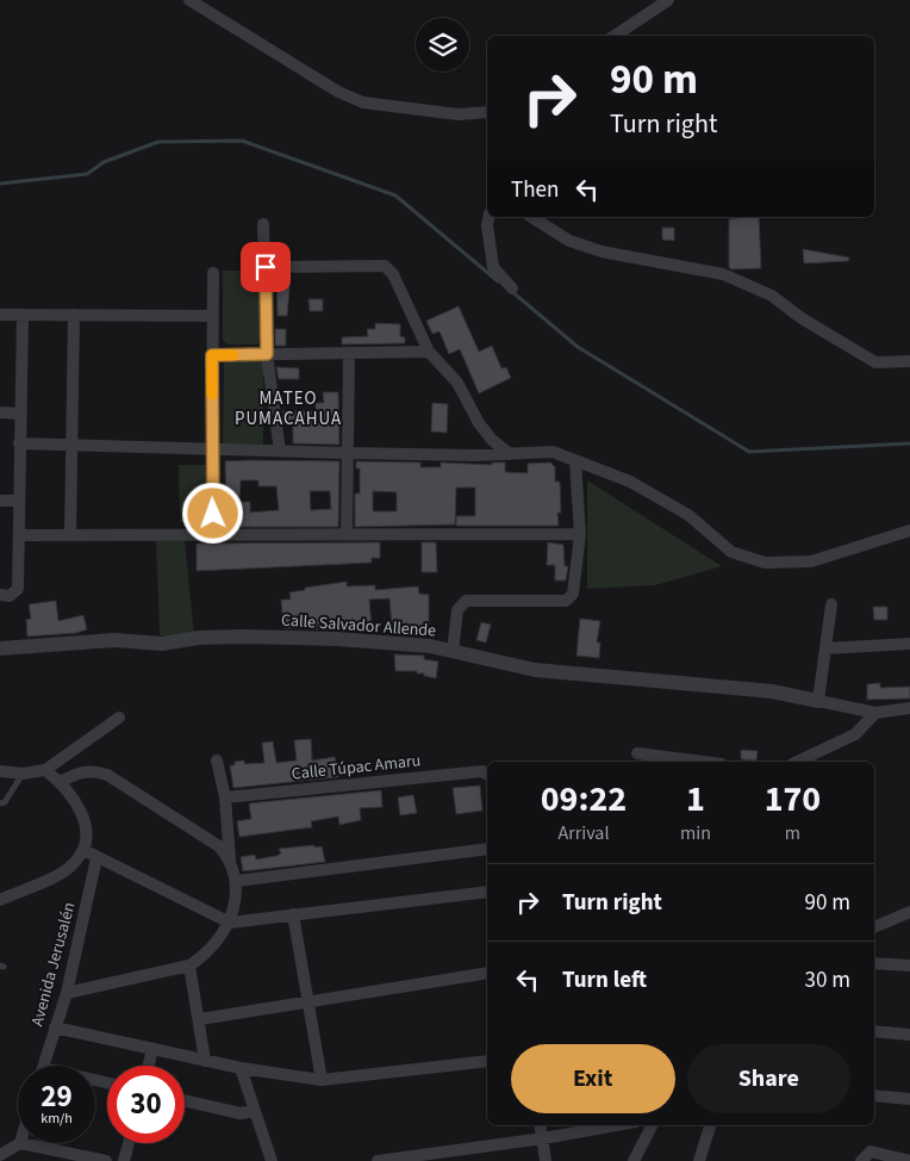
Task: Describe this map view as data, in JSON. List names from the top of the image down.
{
  "streets": {
    "street": ["Calle Salvador Allende", "Calle Túpac Amaru", "Avenida Jerusalén"]
  },
  "districts": ["MATEO PUMACAHUA"],
  "page": {
    "turn": ["90 m", "Turn right"],
    "then": "Then",
    "eta": [
      "09:22",
      "Arrival",
      "1",
      "min",
      "170",
      "m"
    ],
    "list": [
      {
        "name": "Turn right",
        "value": "90 m"
      },
      {
        "name": "Turn left",
        "value": "30 m"
      }
    ],
    "buttons": ["Exit", "Share"],
    "speed": "29 km/h",
    "limit": "30"
  }
}
